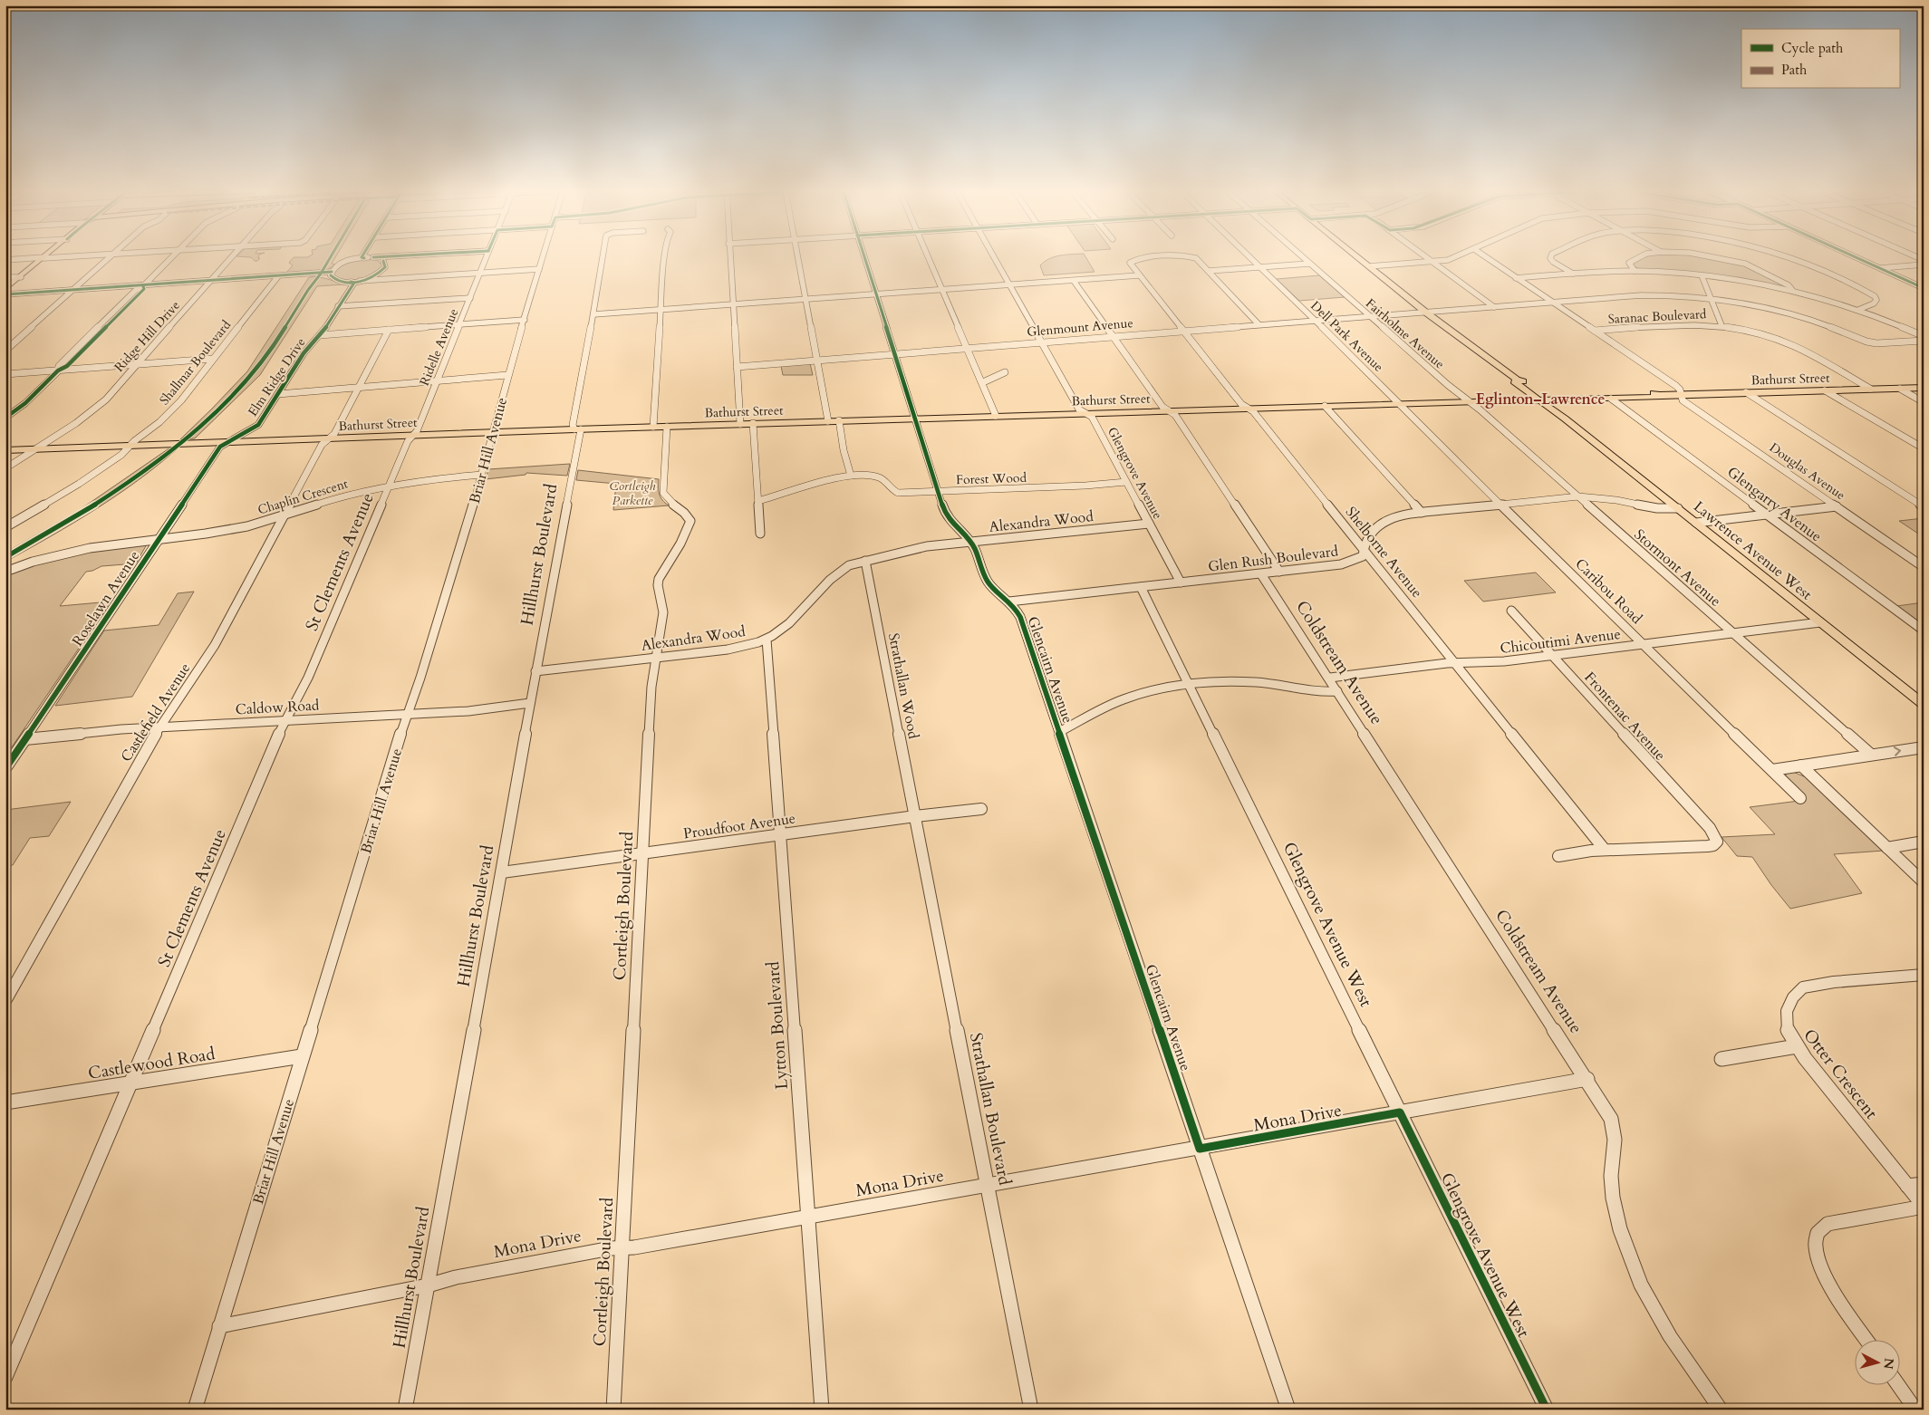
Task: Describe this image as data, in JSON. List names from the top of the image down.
{
  "streets": {
    "main road": ["Bathurst Street", "Lawrence Avenue West"],
    "street": [
      "Saranac Boulevard",
      "Glenmount Avenue",
      "Fairholme Avenue",
      "Ridge Hill Drive",
      "Dell Park Avenue",
      "Ridelle Avenue",
      "Shallmar Boulevard",
      "Elm Ridge Drive",
      "Briar Hill Avenue",
      "Douglas Avenue",
      "Glengrove Avenue",
      "Forest Wood",
      "Chaplin Crescent",
      "Glengarry Avenue",
      "Alexandra Wood",
      "Shelborne Avenue",
      "Hillhurst Boulevard",
      "Glen Rush Boulevard",
      "St Clements Avenue",
      "Stormont Avenue",
      "Caribou Road",
      "Roselawn Avenue",
      "Chicoutimi Avenue",
      "Coldstream Avenue",
      "Glencairn Avenue",
      "Strathallan Wood",
      "Caldow Road",
      "Castlefield Avenue",
      "Frontenac Avenue",
      "Proudfoot Avenue",
      "Cortleigh Boulevard",
      "Glengrove Avenue West",
      "Lytton Boulevard",
      "Castlewood Road",
      "Otter Crescent",
      "Strathallan Boulevard",
      "Mona Drive"
    ]
  },
  "crossings": [
    ["Saranac Boulevard", "Bathurst Street"],
    ["Saranac Boulevard", "Douglas Avenue"],
    ["Glenmount Avenue", "Fairholme Avenue"],
    ["Glenmount Avenue", "Dell Park Avenue"],
    ["Glenmount Avenue", "Douglas Avenue"],
    ["Glenmount Avenue", "Glengrove Avenue"],
    ["Glenmount Avenue", "Lawrence Avenue West"],
    ["Glenmount Avenue", "Shelborne Avenue"],
    ["Glenmount Avenue", "Glencairn Avenue"],
    ["Fairholme Avenue", "Bathurst Street"],
    ["Fairholme Avenue", "Stormont Avenue"],
    ["Ridge Hill Drive", "Bathurst Street"],
    ["Dell Park Avenue", "Bathurst Street"],
    ["Dell Park Avenue", "Caribou Road"],
    ["Ridelle Avenue", "Bathurst Street"],
    ["Ridelle Avenue", "St Clements Avenue"],
    ["Shallmar Boulevard", "Bathurst Street"],
    ["Elm Ridge Drive", "Bathurst Street"],
    ["Elm Ridge Drive", "Roselawn Avenue"],
    ["Bathurst Street", "Briar Hill Avenue"],
    ["Bathurst Street", "Douglas Avenue"],
    ["Bathurst Street", "Glengrove Avenue"],
    ["Bathurst Street", "Glengarry Avenue"],
    ["Bathurst Street", "Lawrence Avenue West"],
    ["Bathurst Street", "Shelborne Avenue"],
    ["Bathurst Street", "Hillhurst Boulevard"],
    ["Bathurst Street", "St Clements Avenue"],
    ["Bathurst Street", "Stormont Avenue"],
    ["Bathurst Street", "Caribou Road"],
    ["Bathurst Street", "Roselawn Avenue"],
    ["Bathurst Street", "Glencairn Avenue"],
    ["Bathurst Street", "Castlefield Avenue"],
    ["Bathurst Street", "Cortleigh Boulevard"],
    ["Briar Hill Avenue", "Chaplin Crescent"],
    ["Briar Hill Avenue", "Caldow Road"],
    ["Briar Hill Avenue", "Castlewood Road"],
    ["Briar Hill Avenue", "Mona Drive"],
    ["Glengrove Avenue", "Forest Wood"],
    ["Glengrove Avenue", "Alexandra Wood"],
    ["Glengrove Avenue", "Glen Rush Boulevard"],
    ["Forest Wood", "Glencairn Avenue"],
    ["Chaplin Crescent", "St Clements Avenue"],
    ["Chaplin Crescent", "Roselawn Avenue"],
    ["Chaplin Crescent", "Castlefield Avenue"],
    ["Alexandra Wood", "Hillhurst Boulevard"],
    ["Alexandra Wood", "Glencairn Avenue"],
    ["Alexandra Wood", "Strathallan Wood"],
    ["Alexandra Wood", "Cortleigh Boulevard"],
    ["Alexandra Wood", "Lytton Boulevard"],
    ["Lawrence Avenue West", "Glen Rush Boulevard"],
    ["Lawrence Avenue West", "Chicoutimi Avenue"],
    ["Shelborne Avenue", "Glen Rush Boulevard"],
    ["Shelborne Avenue", "Chicoutimi Avenue"],
    ["Shelborne Avenue", "Frontenac Avenue"],
    ["Hillhurst Boulevard", "Caldow Road"],
    ["Hillhurst Boulevard", "Proudfoot Avenue"],
    ["Hillhurst Boulevard", "Mona Drive"],
    ["Glen Rush Boulevard", "Stormont Avenue"],
    ["Glen Rush Boulevard", "Caribou Road"],
    ["Glen Rush Boulevard", "Coldstream Avenue"],
    ["Glen Rush Boulevard", "Glencairn Avenue"],
    ["St Clements Avenue", "Caldow Road"],
    ["St Clements Avenue", "Castlewood Road"],
    ["Stormont Avenue", "Chicoutimi Avenue"],
    ["Caribou Road", "Chicoutimi Avenue"],
    ["Roselawn Avenue", "Caldow Road"],
    ["Chicoutimi Avenue", "Coldstream Avenue"],
    ["Chicoutimi Avenue", "Frontenac Avenue"],
    ["Coldstream Avenue", "Mona Drive"],
    ["Glencairn Avenue", "Mona Drive"],
    ["Strathallan Wood", "Proudfoot Avenue"],
    ["Strathallan Wood", "Strathallan Boulevard"],
    ["Caldow Road", "Castlefield Avenue"],
    ["Proudfoot Avenue", "Cortleigh Boulevard"],
    ["Proudfoot Avenue", "Lytton Boulevard"],
    ["Proudfoot Avenue", "Strathallan Boulevard"],
    ["Cortleigh Boulevard", "Mona Drive"],
    ["Glengrove Avenue West", "Mona Drive"],
    ["Lytton Boulevard", "Mona Drive"],
    ["Strathallan Boulevard", "Mona Drive"]
  ],
  "districts": ["Eglinton–Lawrence"],
  "parks": ["Cortleigh Parkette"],
  "legend": ["Cycle path", "Path"],
  "north": "right"
}
